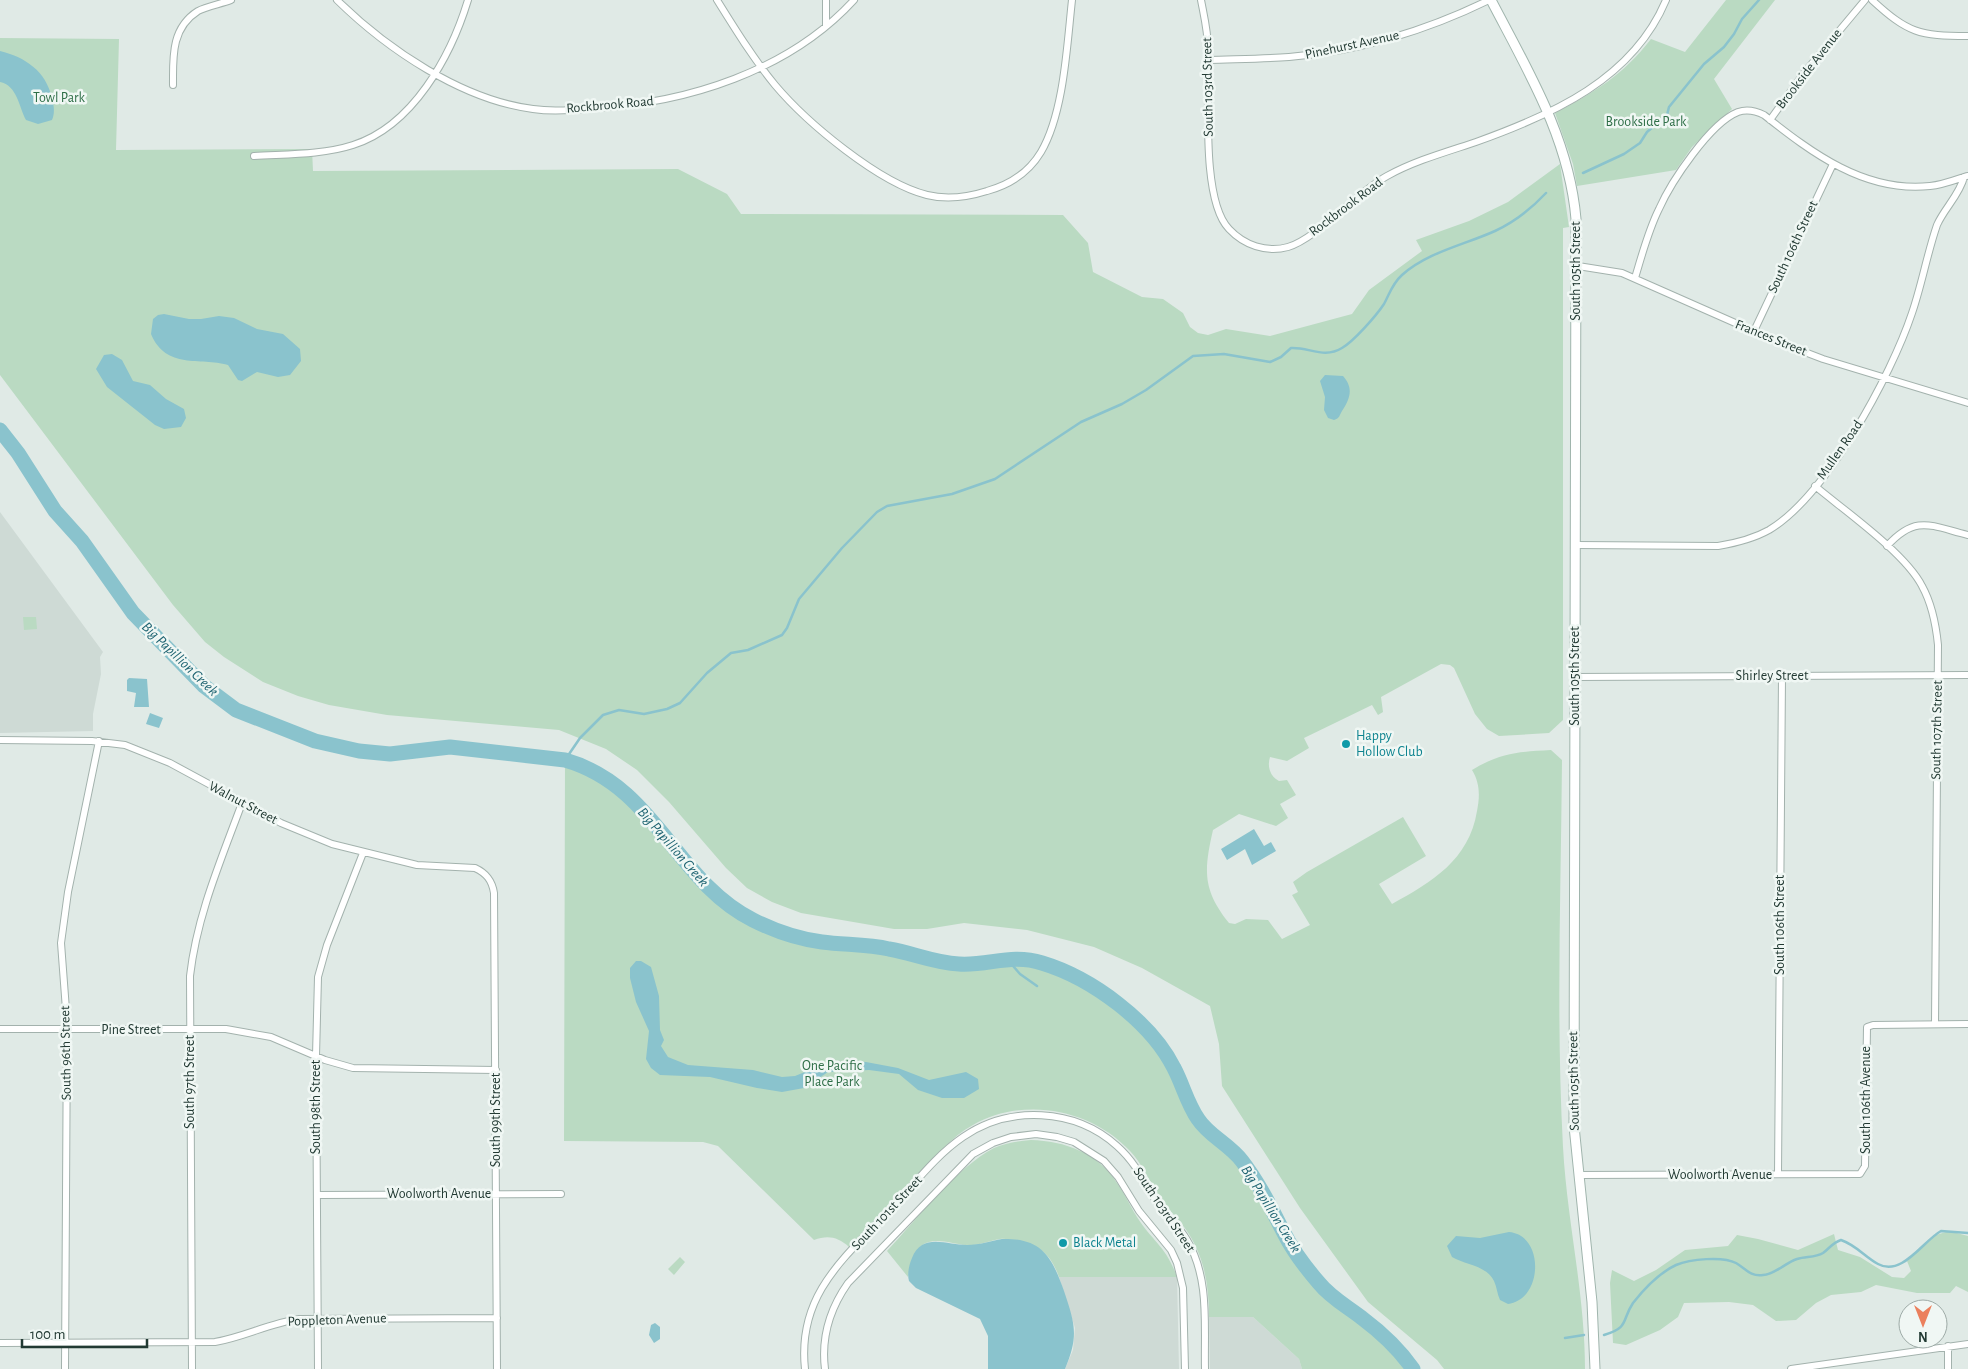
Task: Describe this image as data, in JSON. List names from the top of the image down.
{
  "streets": {
    "street": [
      "Pinehurst Avenue",
      "Brookside Avenue",
      "South 103rd Street",
      "Rockbrook Road",
      "South 106th Street",
      "South 105th Street",
      "Frances Street",
      "Mullen Road",
      "Shirley Street",
      "South 107th Street",
      "Walnut Street",
      "Pine Street",
      "South 96th Street",
      "South 97th Street",
      "South 106th Avenue",
      "South 98th Street",
      "South 99th Street",
      "Woolworth Avenue",
      "South 101st Street",
      "Poppleton Avenue"
    ]
  },
  "crossings": [
    ["Pinehurst Avenue", "South 103rd Street"],
    ["Pinehurst Avenue", "South 105th Street"],
    ["Brookside Avenue", "Frances Street"],
    ["South 103rd Street", "Rockbrook Road"],
    ["South 103rd Street", "South 101st Street"],
    ["Rockbrook Road", "South 105th Street"],
    ["South 106th Street", "Frances Street"],
    ["South 106th Street", "Shirley Street"],
    ["South 106th Street", "Woolworth Avenue"],
    ["South 105th Street", "Frances Street"],
    ["South 105th Street", "Mullen Road"],
    ["South 105th Street", "Shirley Street"],
    ["South 105th Street", "Woolworth Avenue"],
    ["Frances Street", "Mullen Road"],
    ["Mullen Road", "South 107th Street"],
    ["Shirley Street", "South 107th Street"],
    ["South 107th Street", "South 106th Avenue"],
    ["Walnut Street", "South 96th Street"],
    ["Walnut Street", "South 97th Street"],
    ["Walnut Street", "South 98th Street"],
    ["Walnut Street", "South 99th Street"],
    ["Pine Street", "South 96th Street"],
    ["Pine Street", "South 97th Street"],
    ["Pine Street", "South 98th Street"],
    ["Pine Street", "South 99th Street"],
    ["South 96th Street", "Poppleton Avenue"],
    ["South 97th Street", "Poppleton Avenue"],
    ["South 106th Avenue", "Woolworth Avenue"],
    ["South 98th Street", "Woolworth Avenue"],
    ["South 98th Street", "Poppleton Avenue"],
    ["South 99th Street", "Woolworth Avenue"],
    ["South 99th Street", "Poppleton Avenue"]
  ],
  "water": ["Big Papillion Creek"],
  "parks": ["Towl Park", "Brookside Park", "One Pacific Place Park"],
  "places": ["Happy Hollow Club", "Black Metal"],
  "scale_bar": "100 m",
  "north": "bottom"
}
